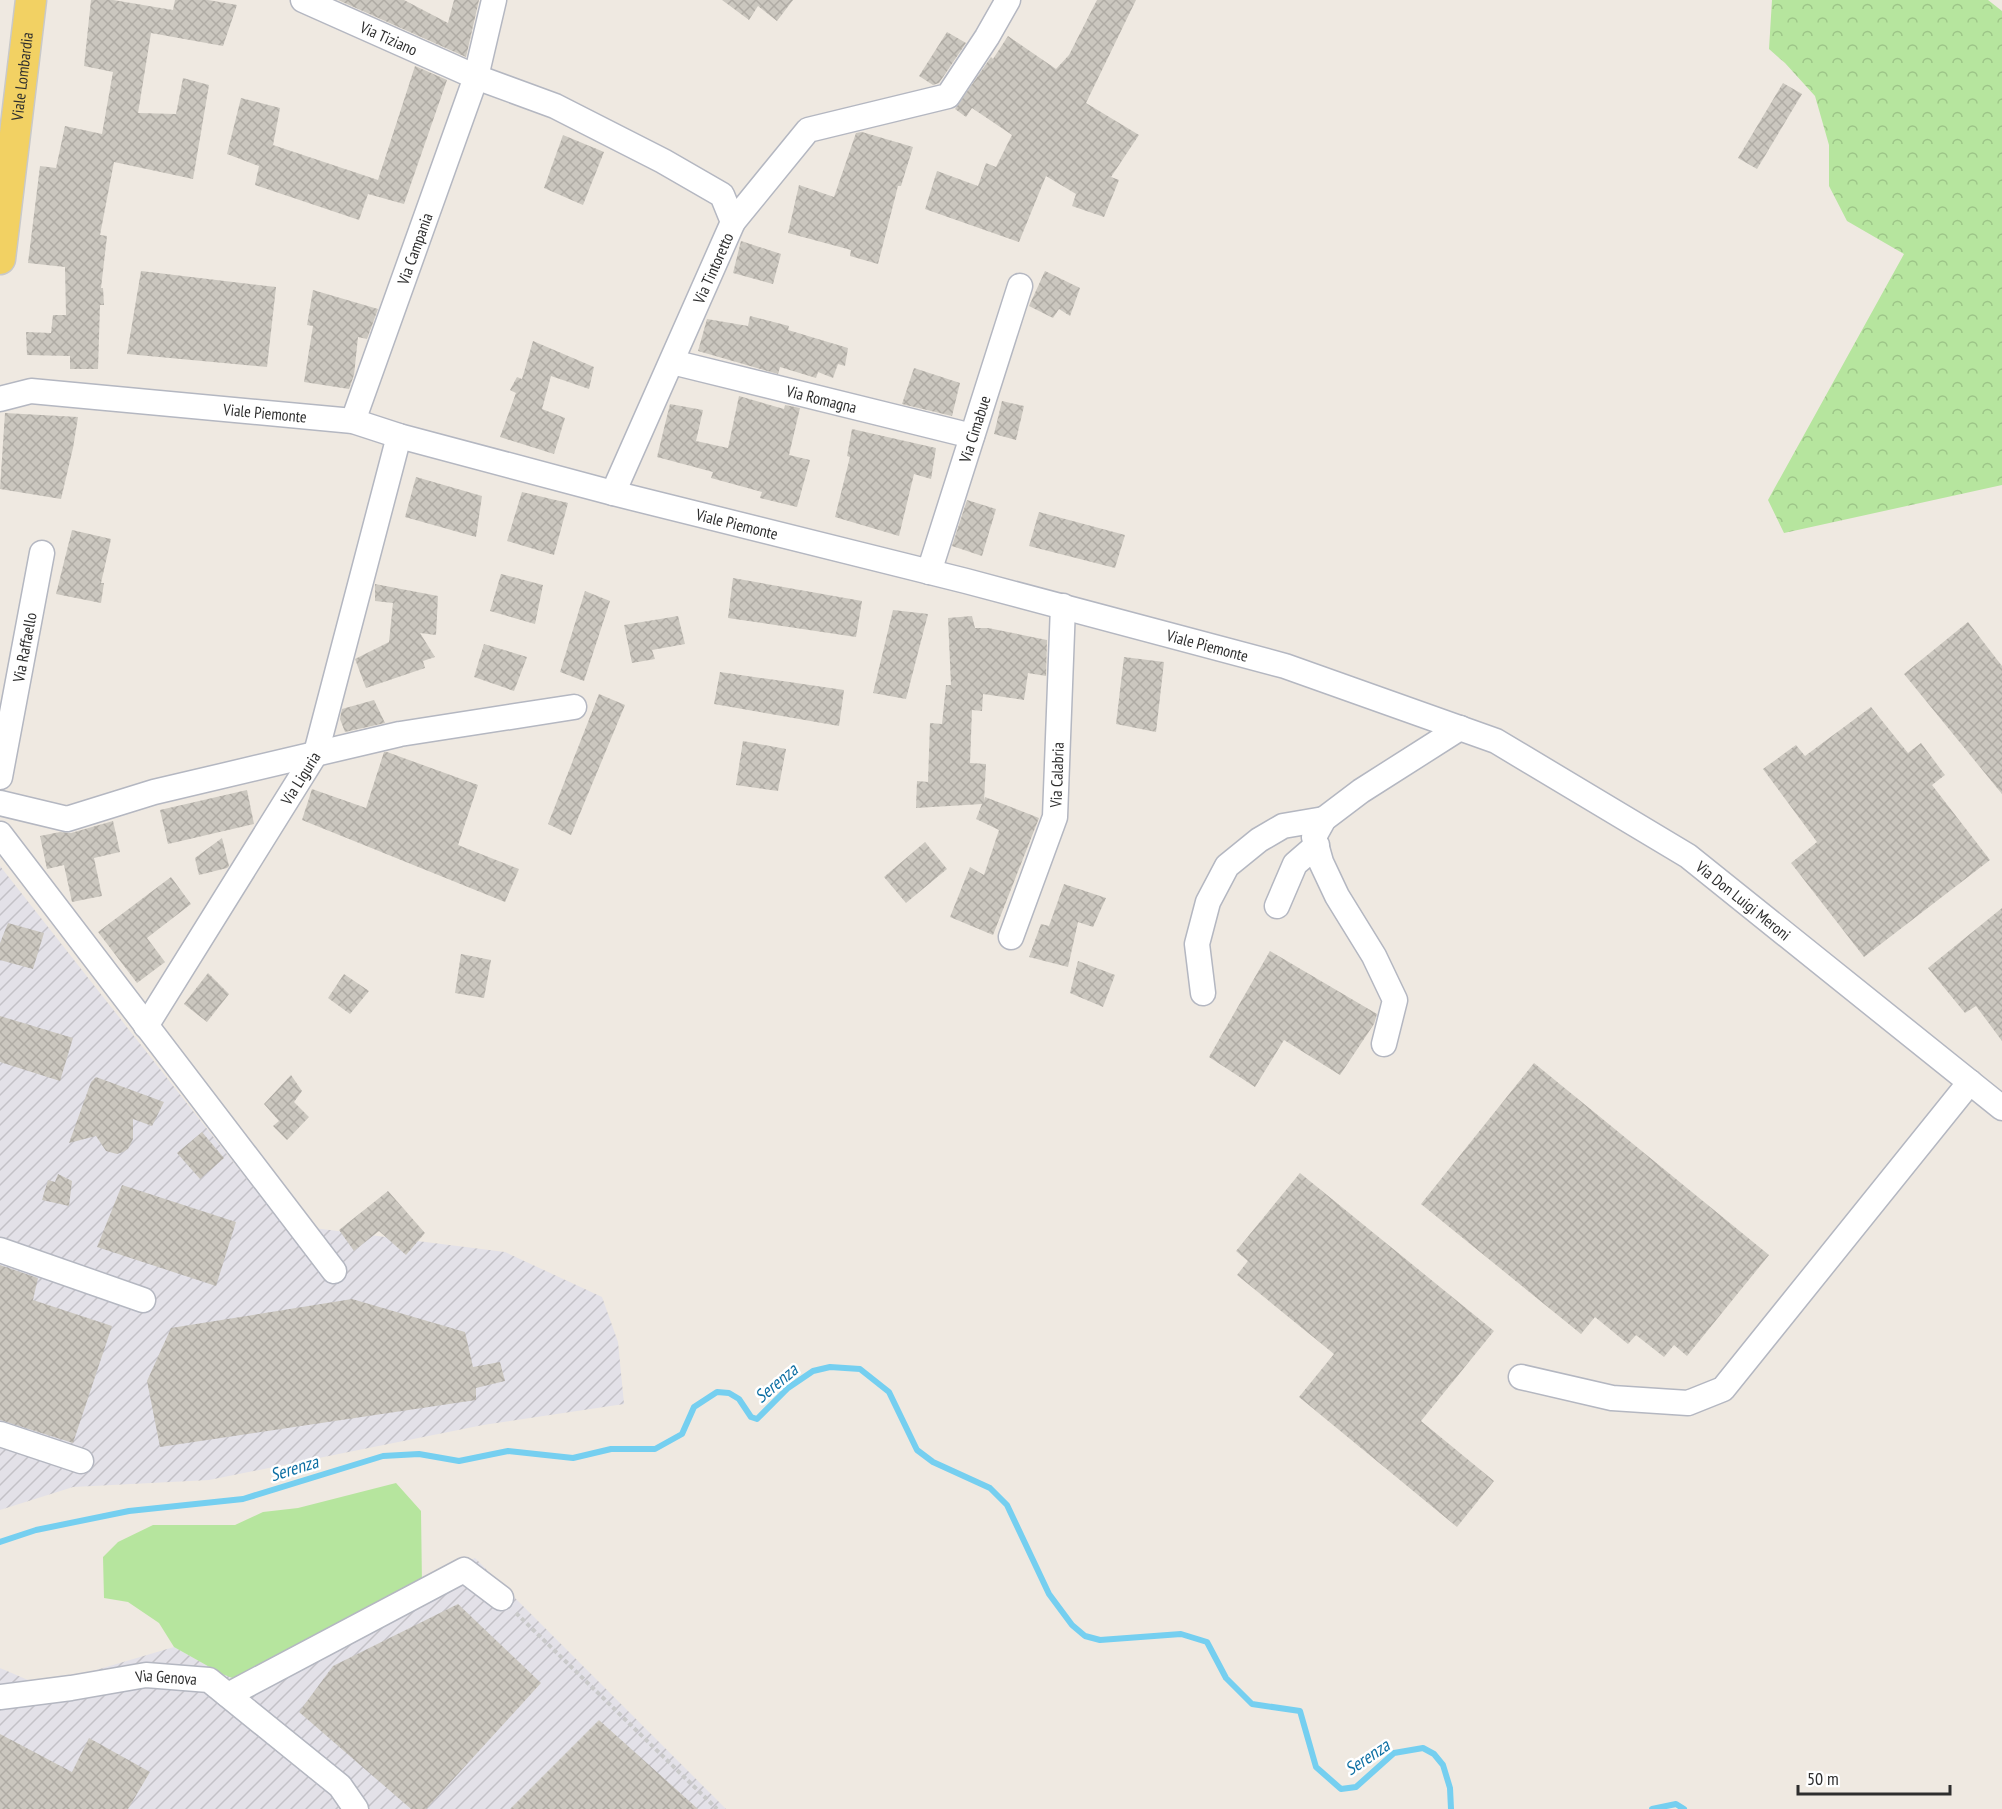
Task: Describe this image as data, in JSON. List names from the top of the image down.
{
  "streets": {
    "main road": ["Viale Lombardia"],
    "street": [
      "Via Tiziano",
      "Via Campania",
      "Via Tintoretto",
      "Via Romagna",
      "Viale Piemonte",
      "Via Cimabue",
      "Via Raffaello",
      "Via Calabria",
      "Via Liguria",
      "Via Don Luigi Meroni",
      "Via Genova"
    ]
  },
  "crossings": [
    ["Via Tiziano", "Via Campania"],
    ["Via Tiziano", "Via Tintoretto"],
    ["Via Campania", "Via Tintoretto"],
    ["Via Campania", "Viale Piemonte"],
    ["Via Tintoretto", "Via Romagna"],
    ["Via Tintoretto", "Viale Piemonte"],
    ["Via Romagna", "Via Cimabue"],
    ["Viale Piemonte", "Via Cimabue"],
    ["Viale Piemonte", "Via Calabria"],
    ["Viale Piemonte", "Via Don Luigi Meroni"]
  ],
  "water": ["Serenza"],
  "scale_bar": "50 m"
}
